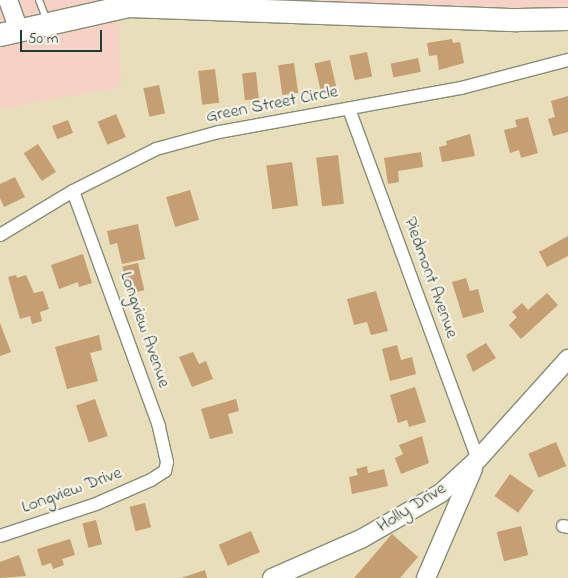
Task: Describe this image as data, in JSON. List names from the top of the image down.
{
  "streets": {
    "street": [
      "Green Street Circle",
      "Piedmont Avenue",
      "Longview Avenue",
      "Longview Drive",
      "Holly Drive"
    ]
  },
  "crossings": [
    ["Green Street Circle", "Piedmont Avenue"],
    ["Green Street Circle", "Longview Avenue"],
    ["Piedmont Avenue", "Holly Drive"],
    ["Longview Avenue", "Longview Drive"]
  ],
  "scale_bar": "50 m"
}
